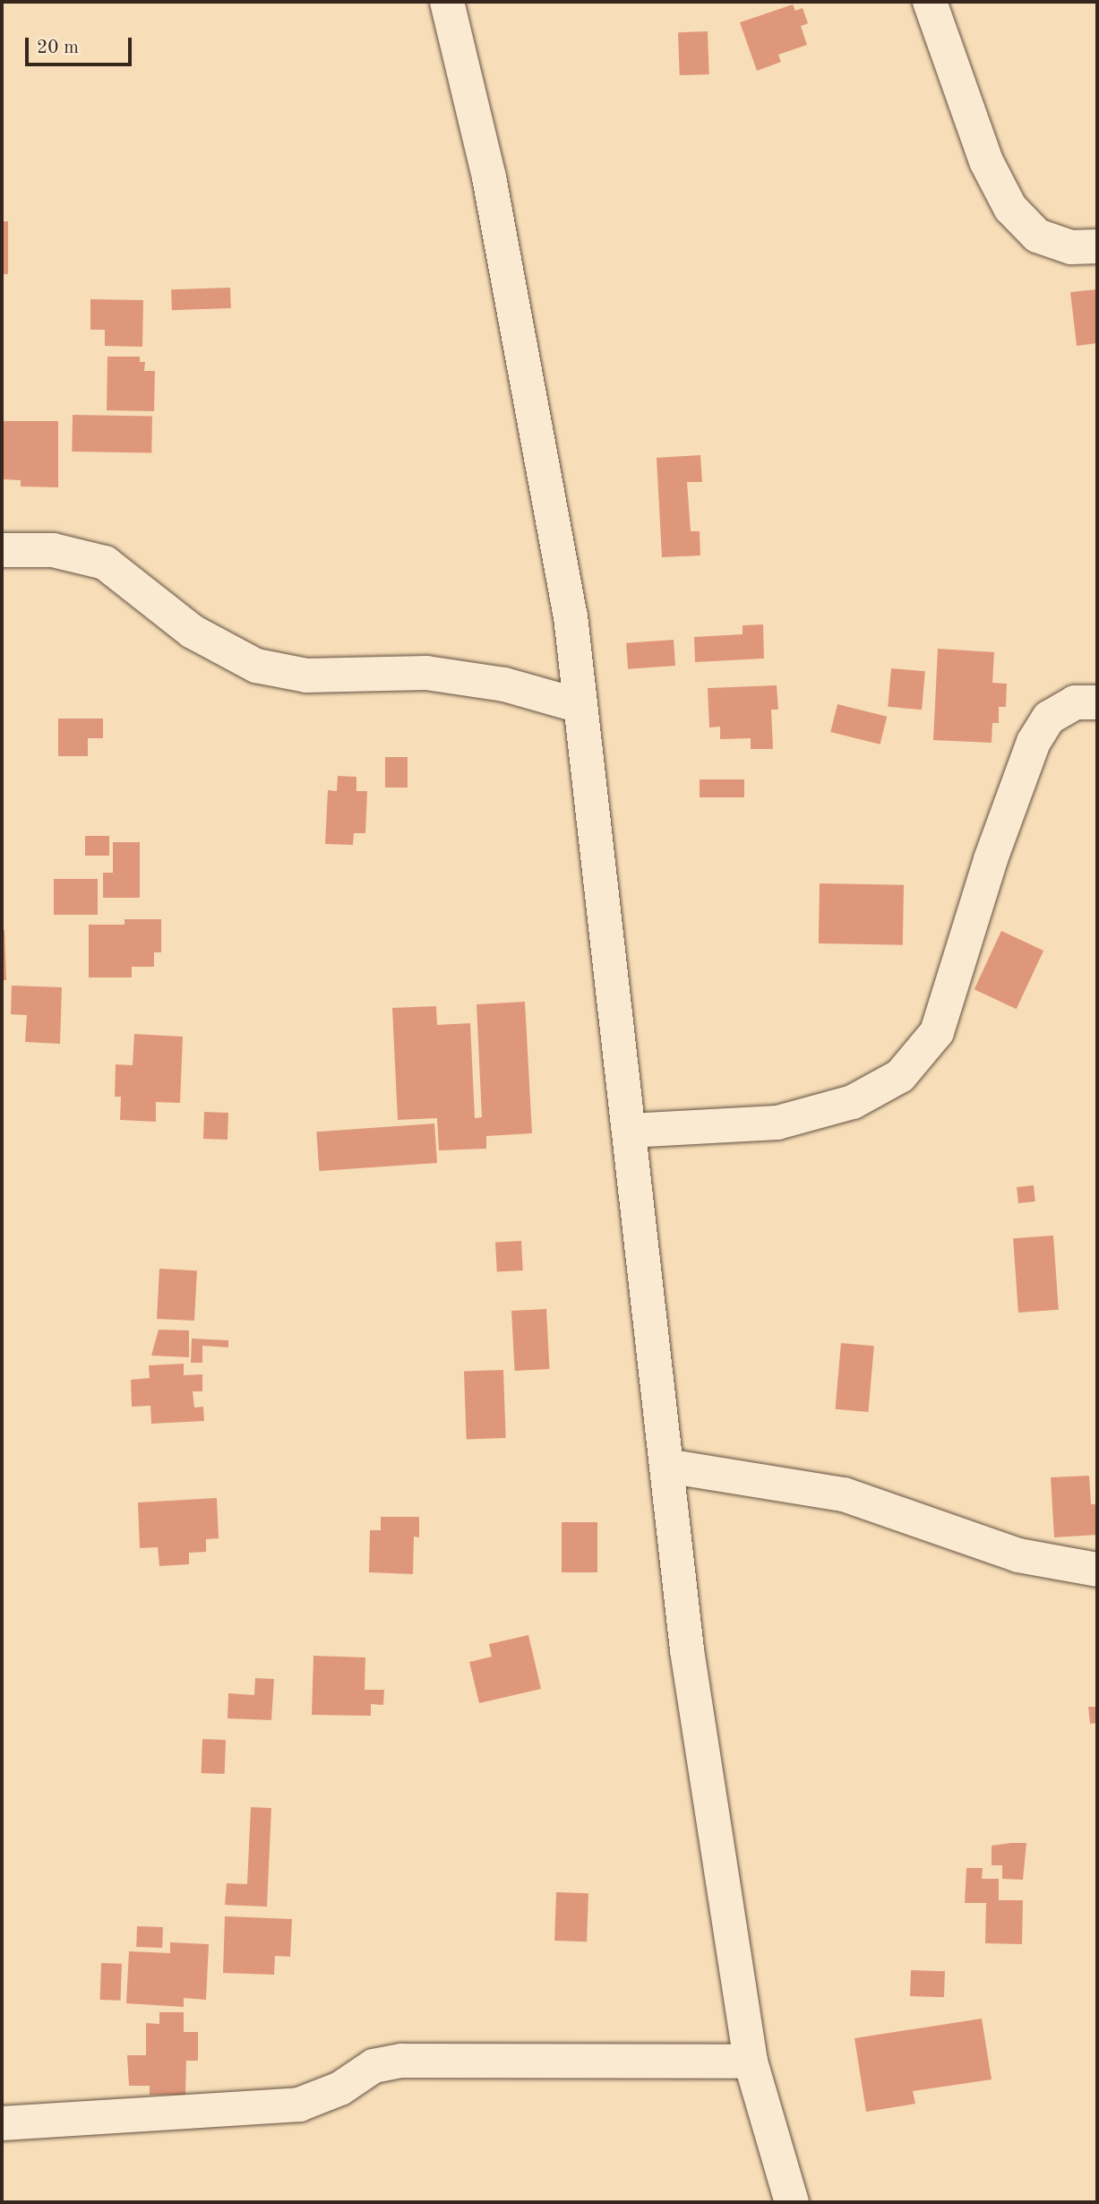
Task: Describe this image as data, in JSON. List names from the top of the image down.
{
  "scale_bar": "20 m"
}
